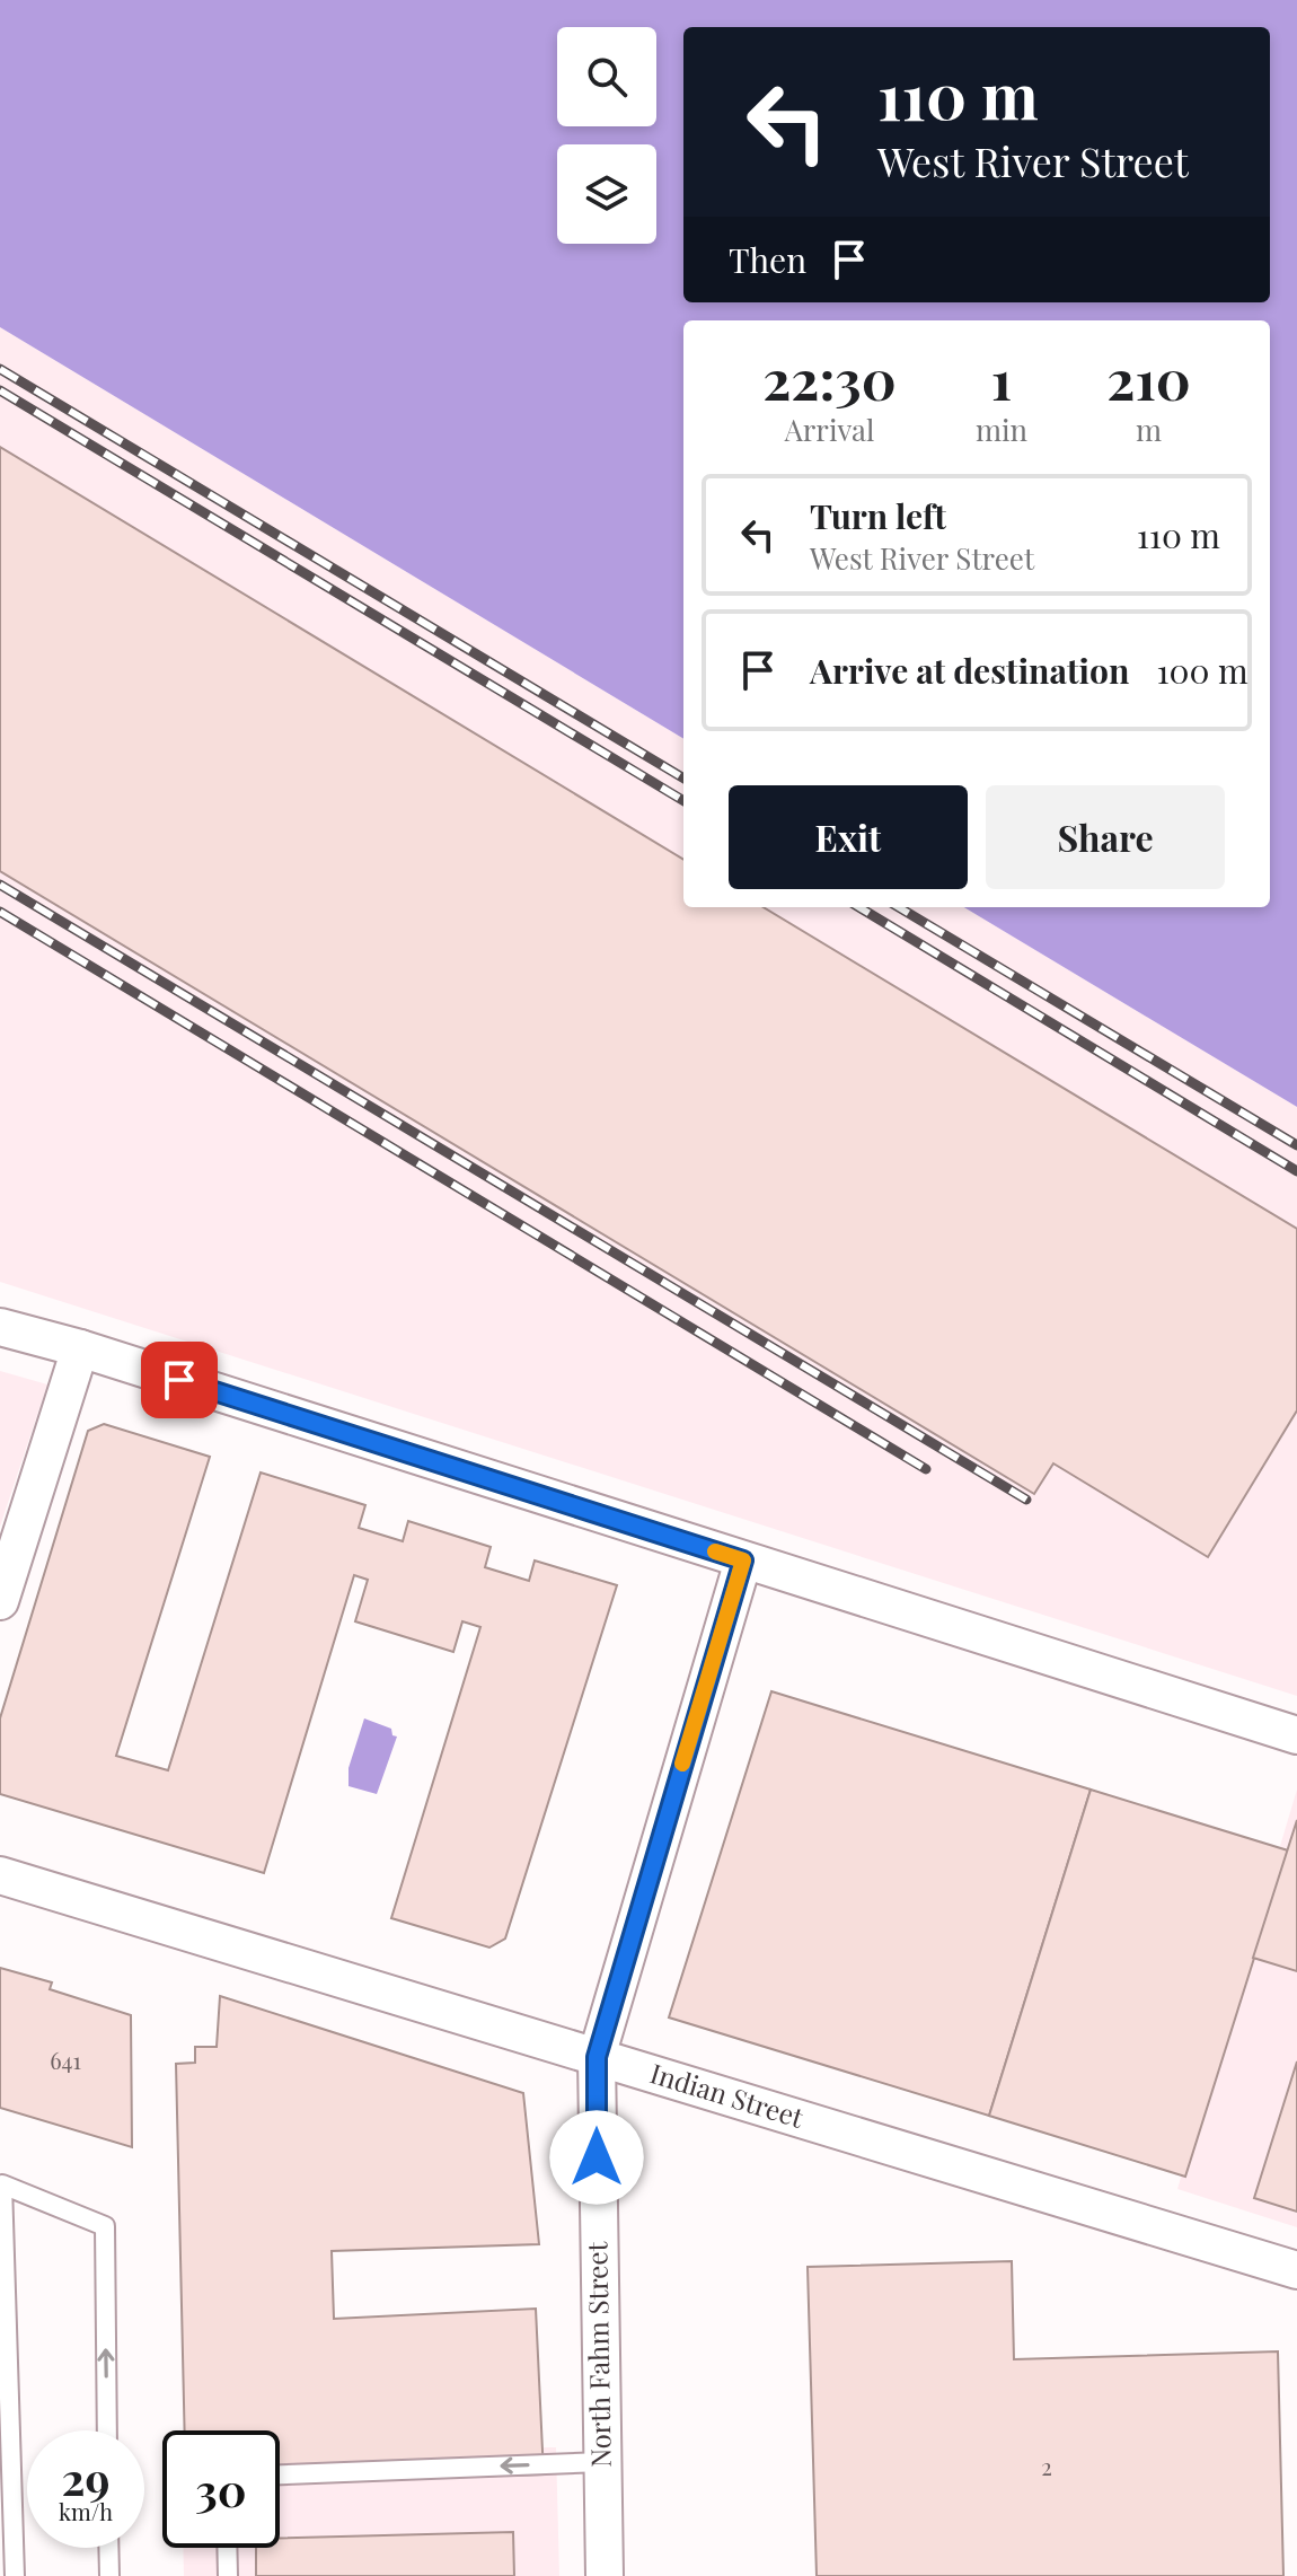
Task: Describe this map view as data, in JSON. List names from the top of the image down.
{
  "streets": {
    "street": ["Indian Street", "North Fahm Street"]
  },
  "crossings": [
    ["Indian Street", "North Fahm Street"]
  ],
  "house_numbers": ["641", "2"],
  "page": {
    "turn": ["110 m", "West River Street"],
    "then": "Then",
    "eta": [
      "22:30",
      "Arrival",
      "1",
      "min",
      "210",
      "m"
    ],
    "list": [
      {
        "name": "Turn left",
        "note": "West River Street",
        "value": "110 m"
      },
      {
        "name": "Arrive at destination",
        "value": "100 m"
      }
    ],
    "buttons": ["Exit", "Share"],
    "speed": "29 km/h",
    "limit": "30"
  }
}
